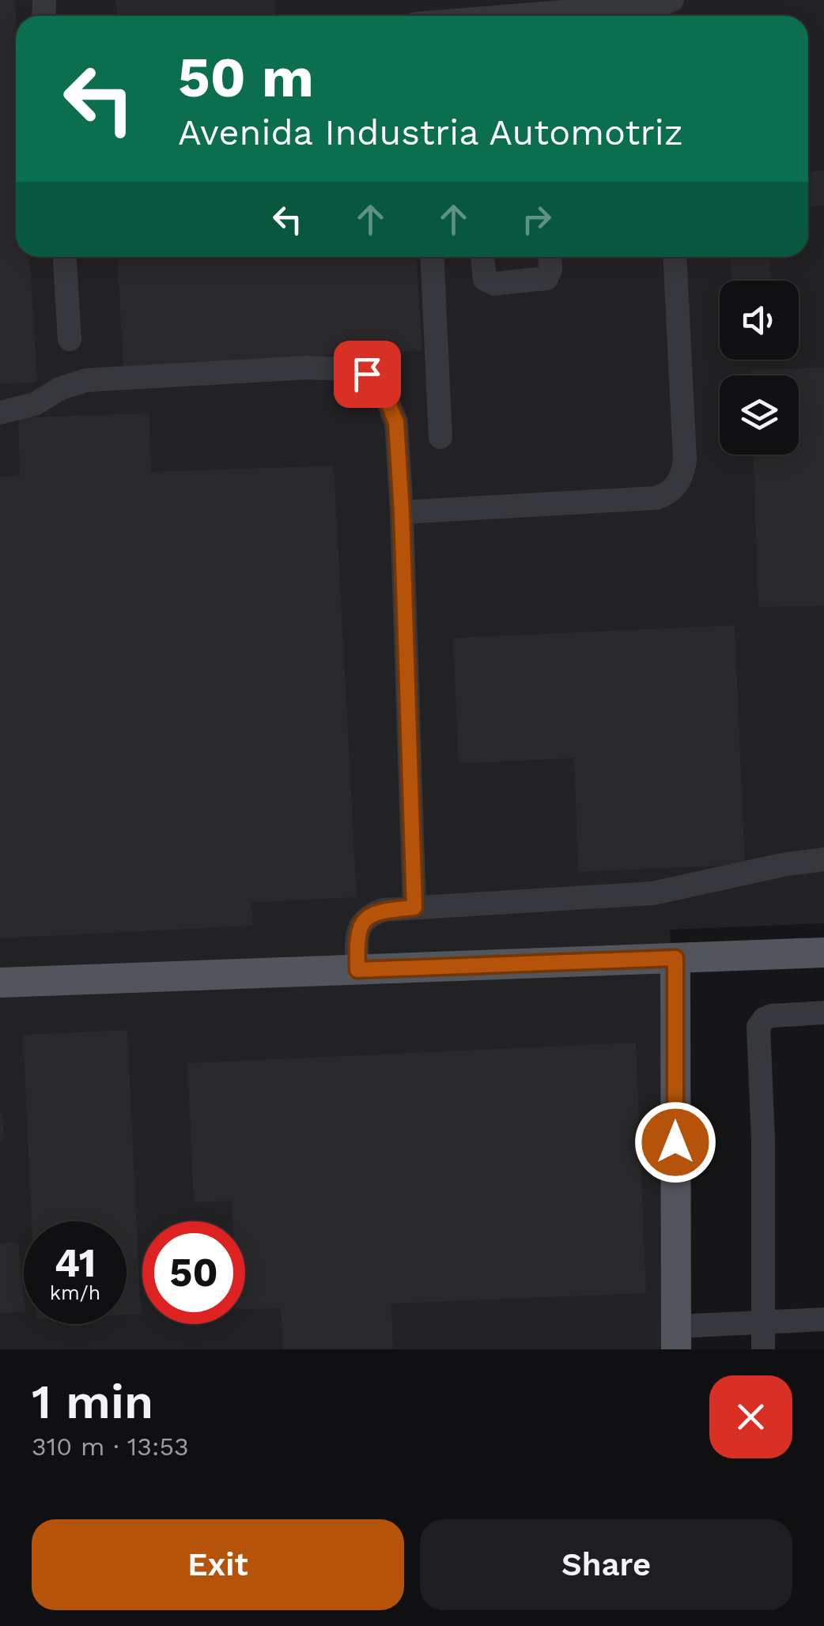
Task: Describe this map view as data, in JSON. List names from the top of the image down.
{
  "page": {
    "turn": ["50 m", "Avenida Industria Automotriz"],
    "speed": "41 km/h",
    "limit": "50",
    "heading": ["1 min", "310 m · 13:53"],
    "buttons": ["Exit", "Share"]
  }
}
